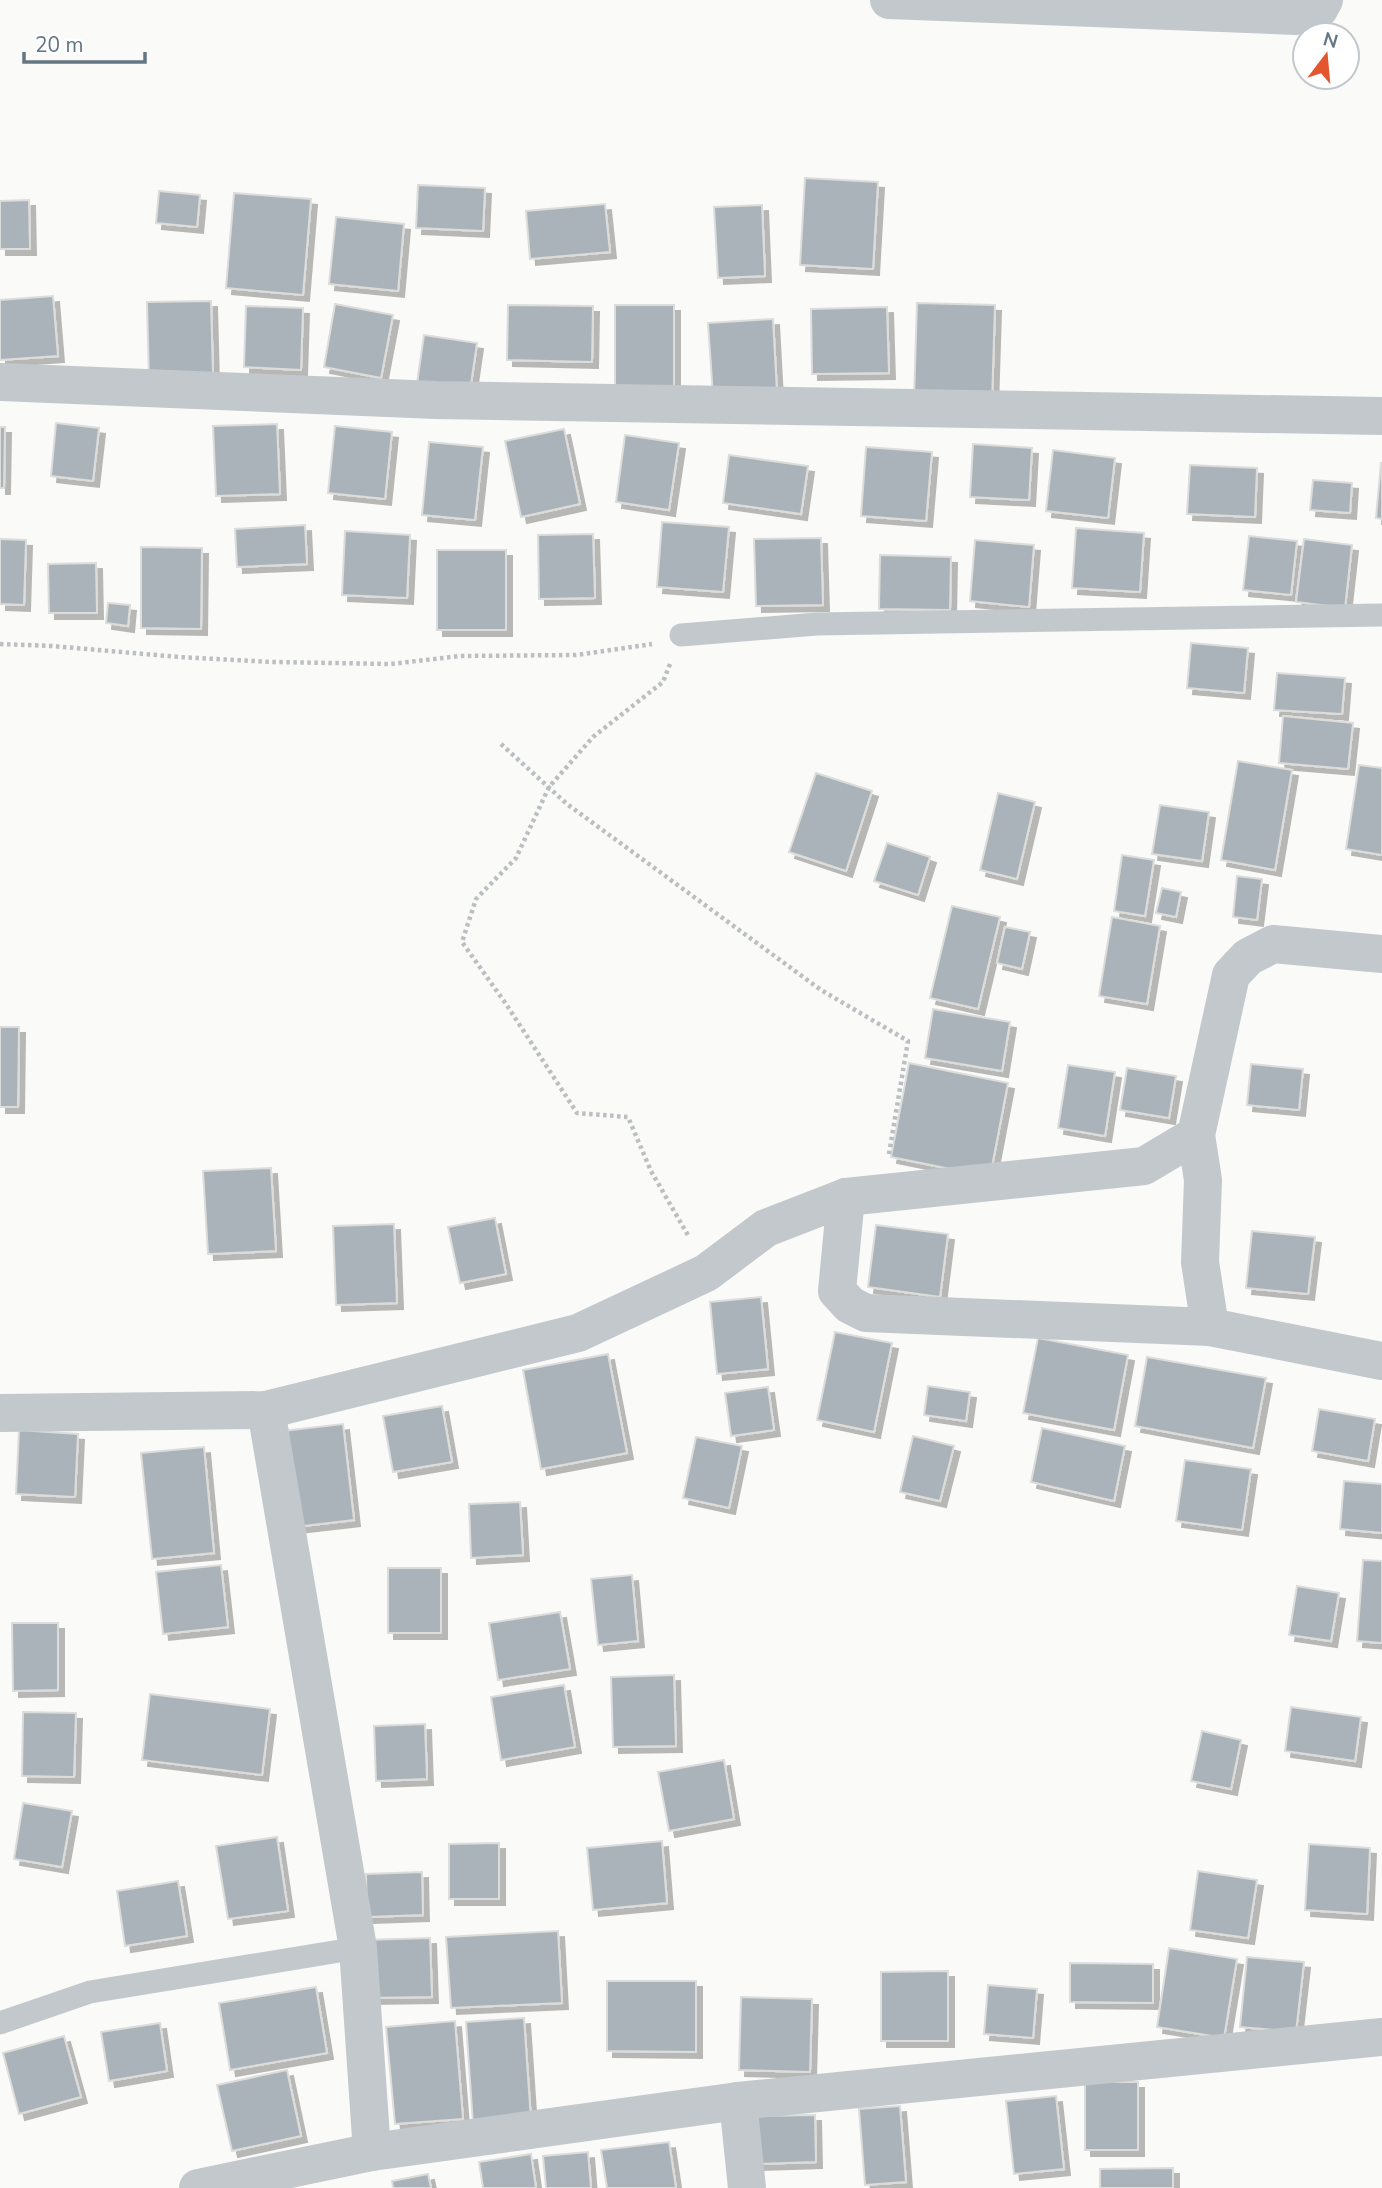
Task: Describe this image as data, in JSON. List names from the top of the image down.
{
  "scale_bar": "20 m",
  "north": "top"
}
